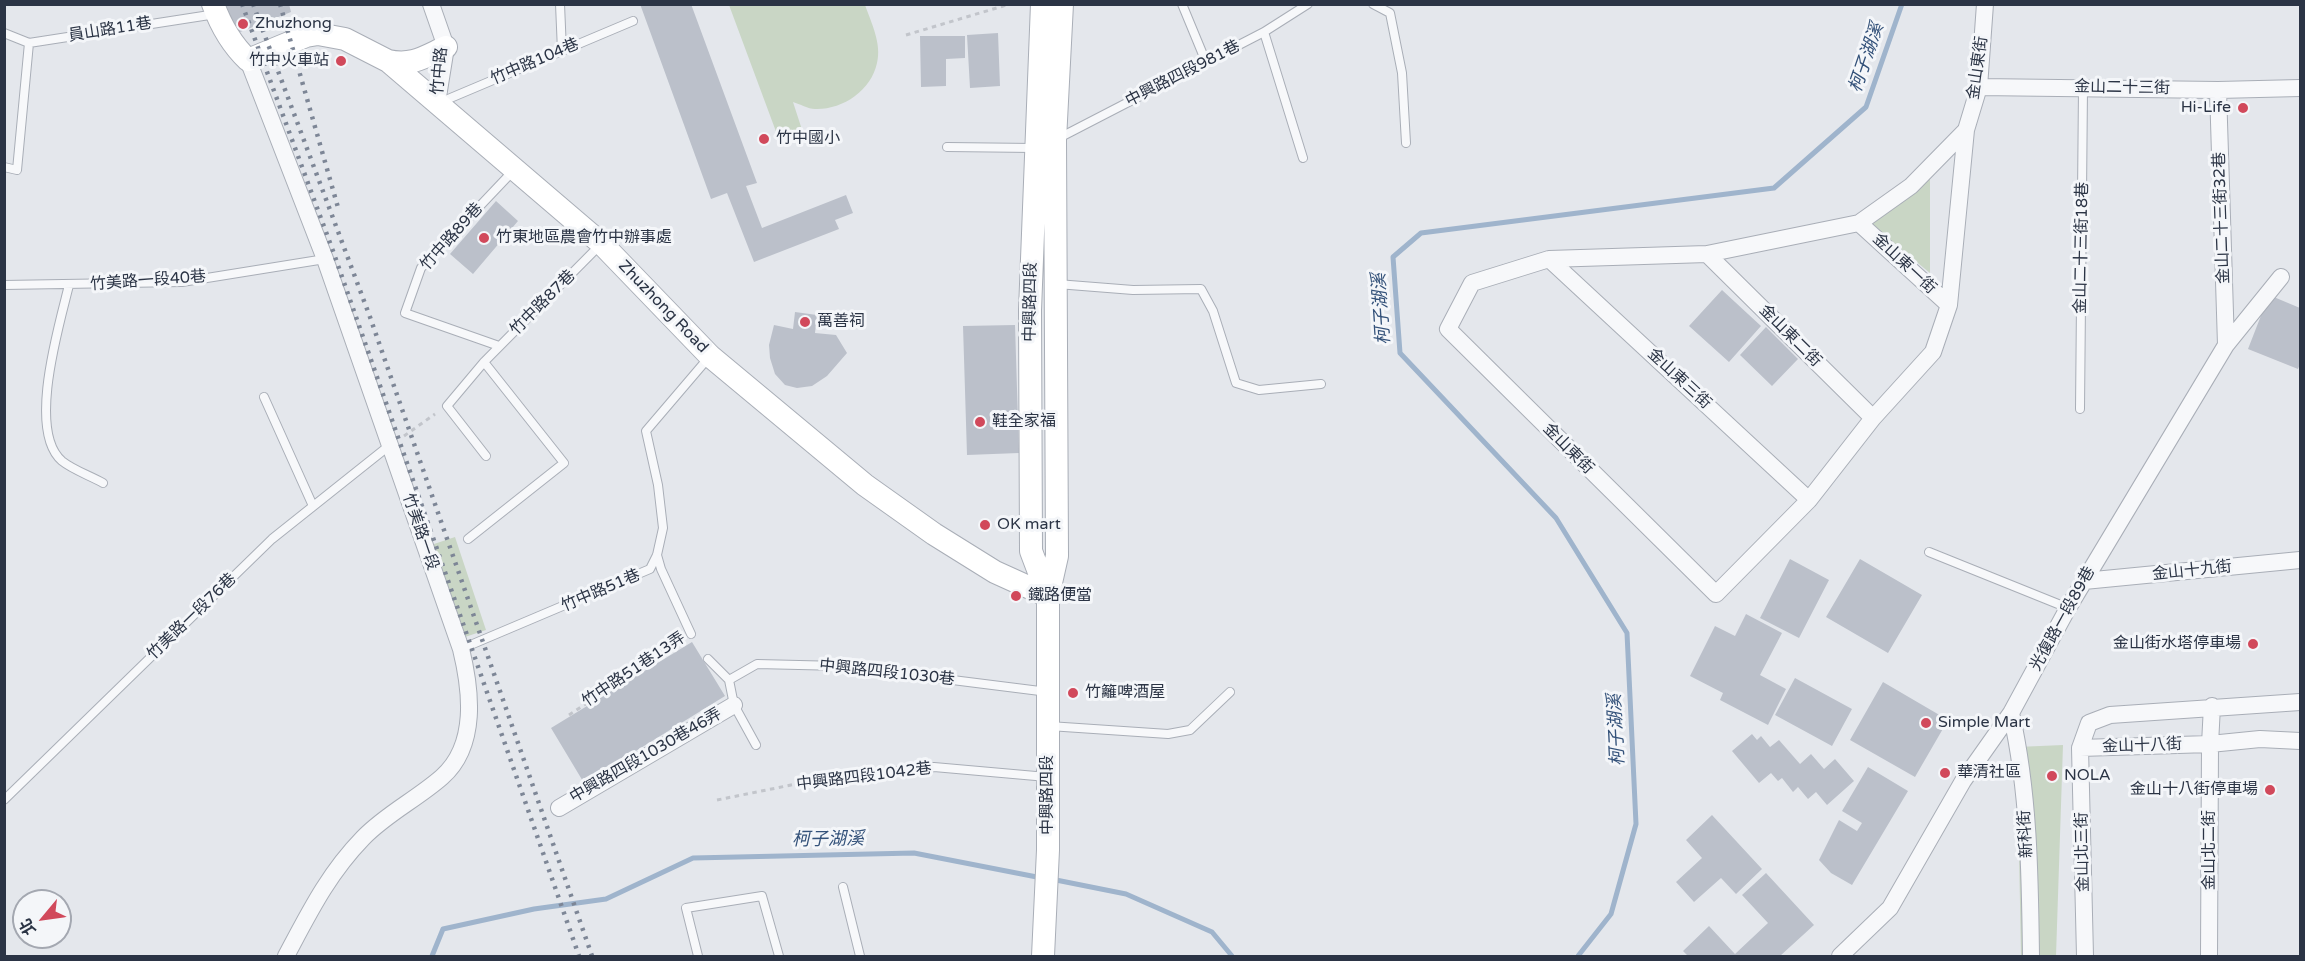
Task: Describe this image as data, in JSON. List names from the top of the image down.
{
  "streets": {
    "main road": ["中興路四段", "Zhuzhong Road"],
    "street": [
      "金山東街",
      "竹中路",
      "金山二十三街",
      "金山二十三街32巷",
      "金山東一街",
      "金山東二街",
      "金山東三街",
      "竹美路一段",
      "金山十九街",
      "光復路一段89巷",
      "金山十八街",
      "中興路四段1030巷46弄",
      "新科街",
      "金山北二街",
      "金山北三街"
    ],
    "lane": [
      "員山路11巷",
      "竹中路104巷",
      "中興路四段981巷",
      "竹中路89巷",
      "金山二十三街18巷",
      "竹美路一段40巷",
      "竹中路87巷",
      "竹中路51巷",
      "竹美路一段76巷",
      "竹中路51巷13弄",
      "中興路四段1030巷",
      "中興路四段1042巷"
    ]
  },
  "crossings": [
    ["竹中路104巷", "竹中路"],
    ["竹中路104巷", "Zhuzhong Road"],
    ["金山東街", "金山二十三街"],
    ["金山東街", "金山東一街"],
    ["金山東街", "金山東二街"],
    ["金山東街", "金山東三街"],
    ["竹中路", "Zhuzhong Road"],
    ["中興路四段981巷", "中興路四段"],
    ["金山二十三街", "金山二十三街32巷"],
    ["金山二十三街", "金山二十三街18巷"],
    ["金山二十三街32巷", "光復路一段89巷"],
    ["竹中路89巷", "竹中路87巷"],
    ["竹中路89巷", "Zhuzhong Road"],
    ["竹美路一段40巷", "竹美路一段"],
    ["中興路四段", "Zhuzhong Road"],
    ["中興路四段", "中興路四段1030巷"],
    ["中興路四段", "中興路四段1042巷"],
    ["竹中路87巷", "Zhuzhong Road"],
    ["Zhuzhong Road", "竹美路一段"],
    ["Zhuzhong Road", "竹中路51巷"],
    ["竹美路一段", "竹中路51巷"],
    ["竹美路一段", "竹美路一段76巷"],
    ["金山十九街", "光復路一段89巷"],
    ["竹中路51巷", "竹中路51巷13弄"],
    ["光復路一段89巷", "新科街"],
    ["竹中路51巷13弄", "中興路四段1030巷"],
    ["金山十八街", "金山北二街"],
    ["金山十八街", "金山北三街"]
  ],
  "water": ["柯子湖溪"],
  "places": [
    "Zhuzhong",
    "竹中火車站",
    "Hi-Life",
    "竹中國小",
    "竹東地區農會竹中辦事處",
    "萬善祠",
    "鞋全家福",
    "OK mart",
    "鐵路便當",
    "金山街水塔停車場",
    "竹籬啤酒屋",
    "Simple Mart",
    "華清社區",
    "NOLA",
    "金山十八街停車場"
  ],
  "north": "bottom left"
}
